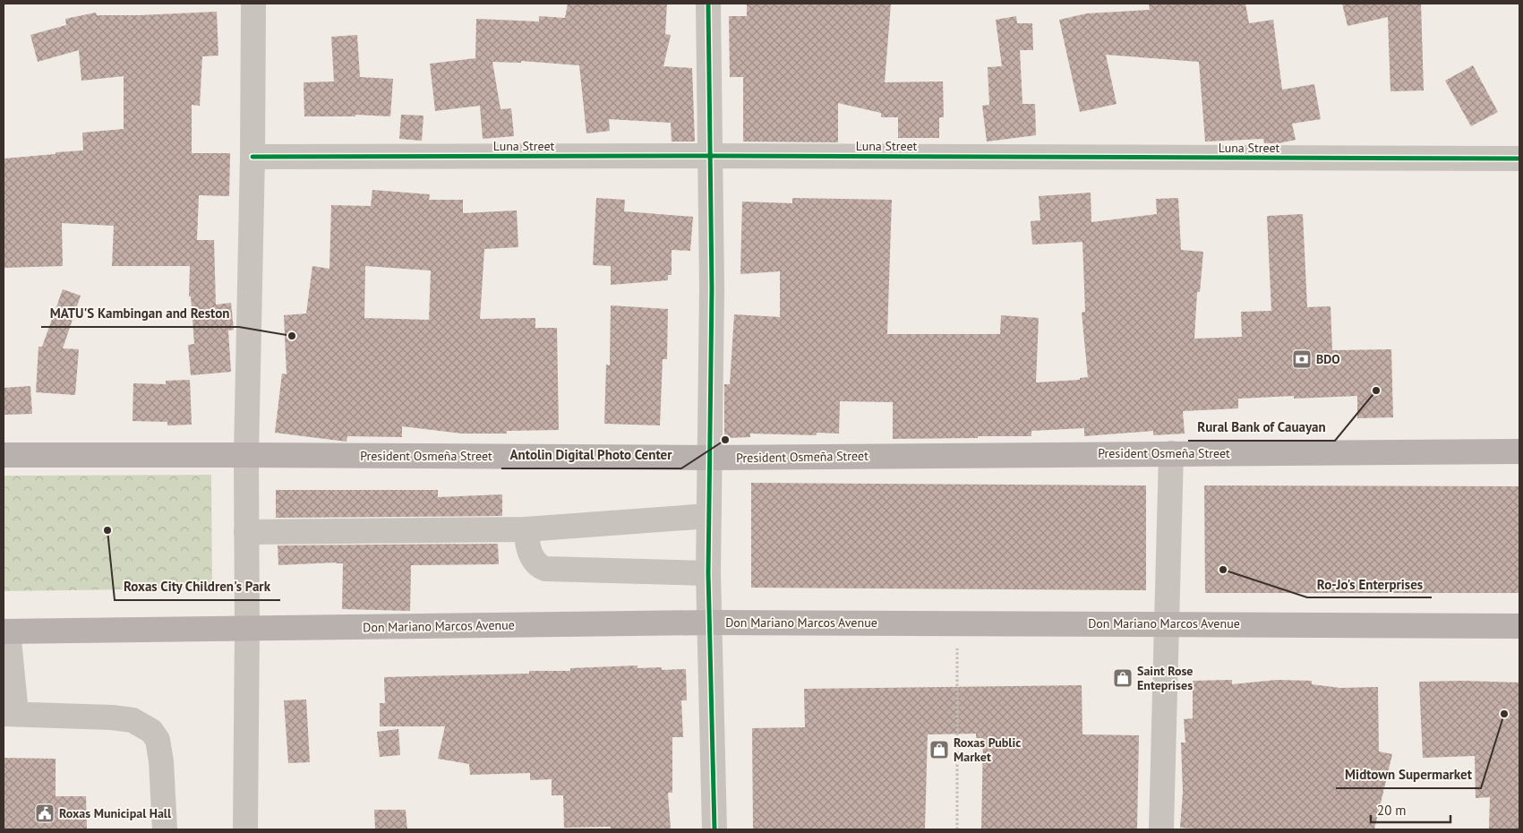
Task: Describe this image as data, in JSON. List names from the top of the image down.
{
  "streets": {
    "main road": ["President Osmeña Street", "Don Mariano Marcos Avenue"],
    "street": ["Luna Street"]
  },
  "places": {
    "other": [
      "MATU'S Kambingan and Reston",
      "Rural Bank of Cauayan",
      "Antolin Digital Photo Center",
      "Roxas City Children's Park",
      "Ro-Jo's Enterprises",
      "Midtown Supermarket"
    ],
    "bank": ["BDO"],
    "shop": ["Saint Rose Enteprises", "Roxas Public Market"],
    "public building": ["Roxas Municipal Hall"]
  },
  "scale_bar": "20 m"
}
